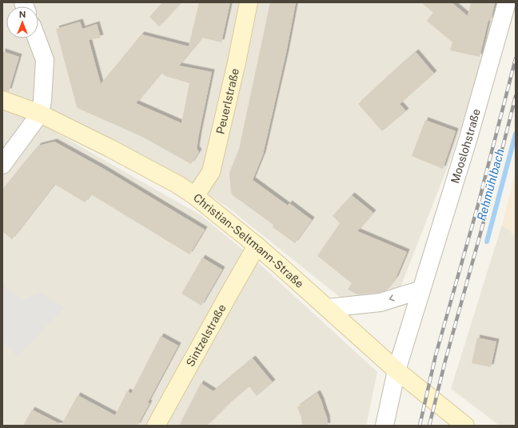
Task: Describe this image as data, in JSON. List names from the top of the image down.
{
  "streets": {
    "main road": ["Peuerlstraße", "Christian-Seltmann-Straße", "Sintzelstraße"],
    "street": ["Mooslohstraße"]
  },
  "crossings": [
    ["Peuerlstraße", "Christian-Seltmann-Straße"],
    ["Mooslohstraße", "Christian-Seltmann-Straße"],
    ["Christian-Seltmann-Straße", "Sintzelstraße"]
  ],
  "water": ["Rehmühlbach"],
  "north": "top"
}
